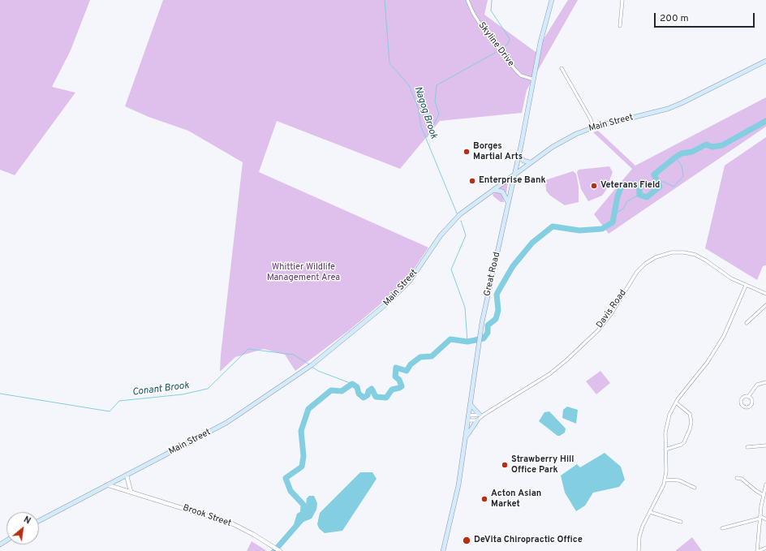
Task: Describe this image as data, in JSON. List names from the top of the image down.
{
  "streets": {
    "main road": ["Main Street", "Great Road"],
    "street": ["Skyline Drive", "Davis Road", "Brook Street"]
  },
  "crossings": [
    ["Skyline Drive", "Great Road"],
    ["Main Street", "Great Road"],
    ["Main Street", "Brook Street"],
    ["Great Road", "Davis Road"]
  ],
  "water": ["Nagog Brook", "Conant Brook"],
  "parks": ["Whittier Wildlife Management Area"],
  "places": [
    "Borges Martial Arts",
    "Enterprise Bank",
    "Veterans Field",
    "Strawberry Hill Office Park",
    "Acton Asian Market",
    "DeVita Chiropractic Office"
  ],
  "scale_bar": "200 m",
  "north": "top right"
}
